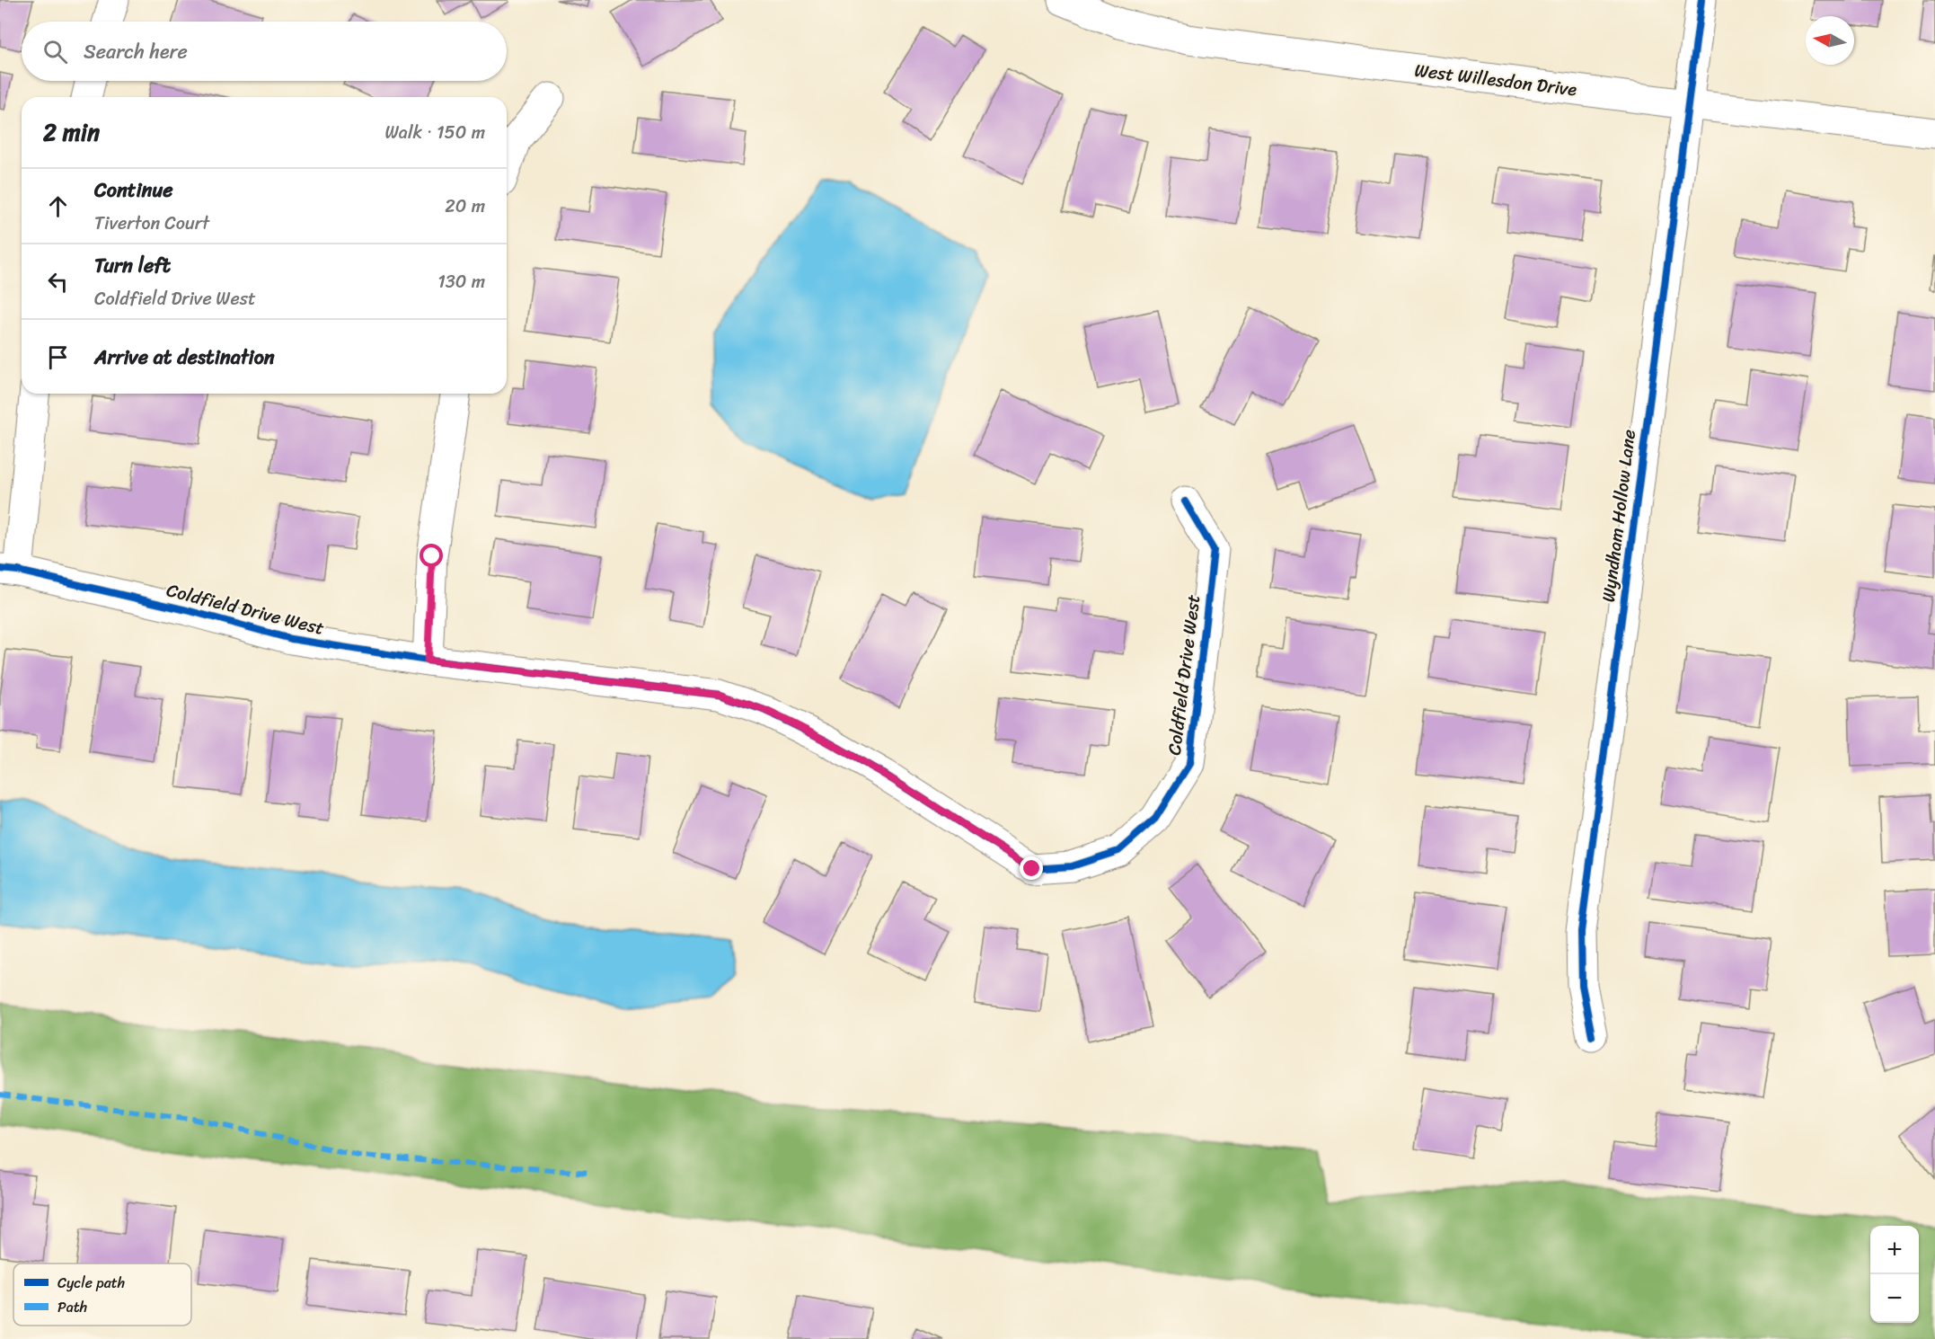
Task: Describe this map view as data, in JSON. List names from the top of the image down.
{
  "streets": {
    "street": ["West Willesdon Drive", "Wyndham Hollow Lane", "Coldfield Drive West"]
  },
  "crossings": [
    ["West Willesdon Drive", "Wyndham Hollow Lane"]
  ],
  "legend": ["Cycle path", "Path"],
  "north": "left",
  "page": {
    "search": "Search here",
    "heading": ["2 min", "Walk · 150 m"],
    "list": [
      ["Continue", "Tiverton Court", "20 m"],
      ["Turn left", "Coldfield Drive West", "130 m"],
      "Arrive at destination"
    ],
    "map_buttons": ["+", "−"]
  }
}
